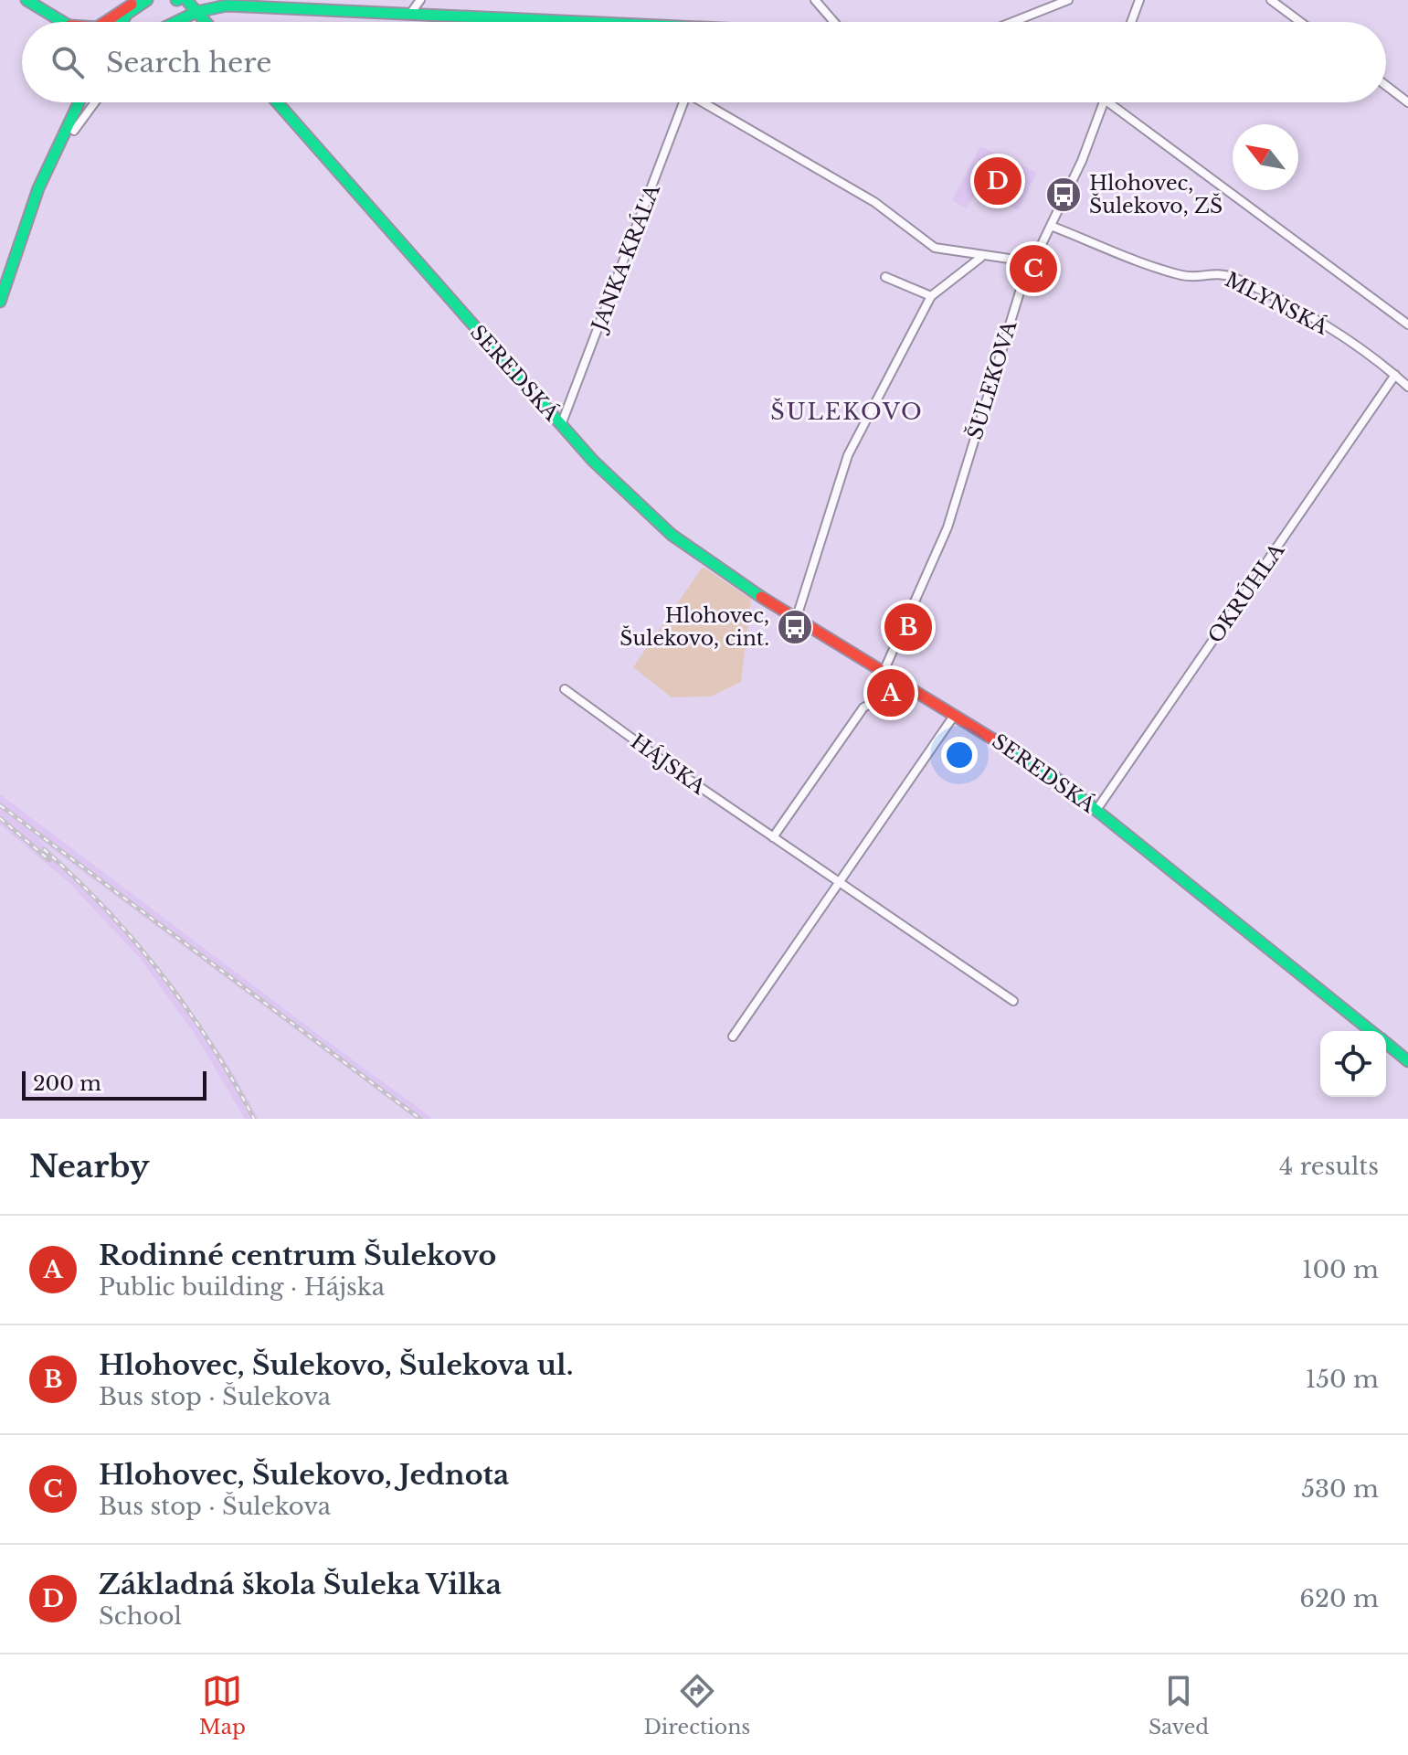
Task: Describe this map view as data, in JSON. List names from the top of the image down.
{
  "streets": {
    "street": [
      "JANKA KRÁĽA",
      "MLYNSKÁ",
      "SEREDSKÁ",
      "ŠULEKOVA",
      "OKRÚHLA",
      "HÁJSKA"
    ]
  },
  "crossings": [
    ["JANKA KRÁĽA", "SEREDSKÁ"],
    ["MLYNSKÁ", "ŠULEKOVA"],
    ["MLYNSKÁ", "OKRÚHLA"],
    ["SEREDSKÁ", "ŠULEKOVA"],
    ["SEREDSKÁ", "OKRÚHLA"]
  ],
  "districts": ["ŠULEKOVO"],
  "places": {
    "bus stop": ["Hlohovec, Šulekovo, ZŠ", "Hlohovec, Šulekovo, cint."]
  },
  "scale_bar": "200 m",
  "north": "top left",
  "page": {
    "search": "Search here",
    "pins": [
      "D",
      "C",
      "B",
      "A"
    ],
    "scale": "200 m",
    "heading": ["Nearby", "4 results"],
    "list": [
      {
        "mark": "A",
        "name": "Rodinné centrum Šulekovo",
        "note": "Public building · Hájska",
        "value": "100 m"
      },
      {
        "mark": "B",
        "name": "Hlohovec, Šulekovo, Šulekova ul.",
        "note": "Bus stop · Šulekova",
        "value": "150 m"
      },
      {
        "mark": "C",
        "name": "Hlohovec, Šulekovo, Jednota",
        "note": "Bus stop · Šulekova",
        "value": "530 m"
      },
      {
        "mark": "D",
        "name": "Základná škola Šuleka Vilka",
        "note": "School",
        "value": "620 m"
      }
    ],
    "nav": ["Map", "Directions", "Saved"]
  }
}
